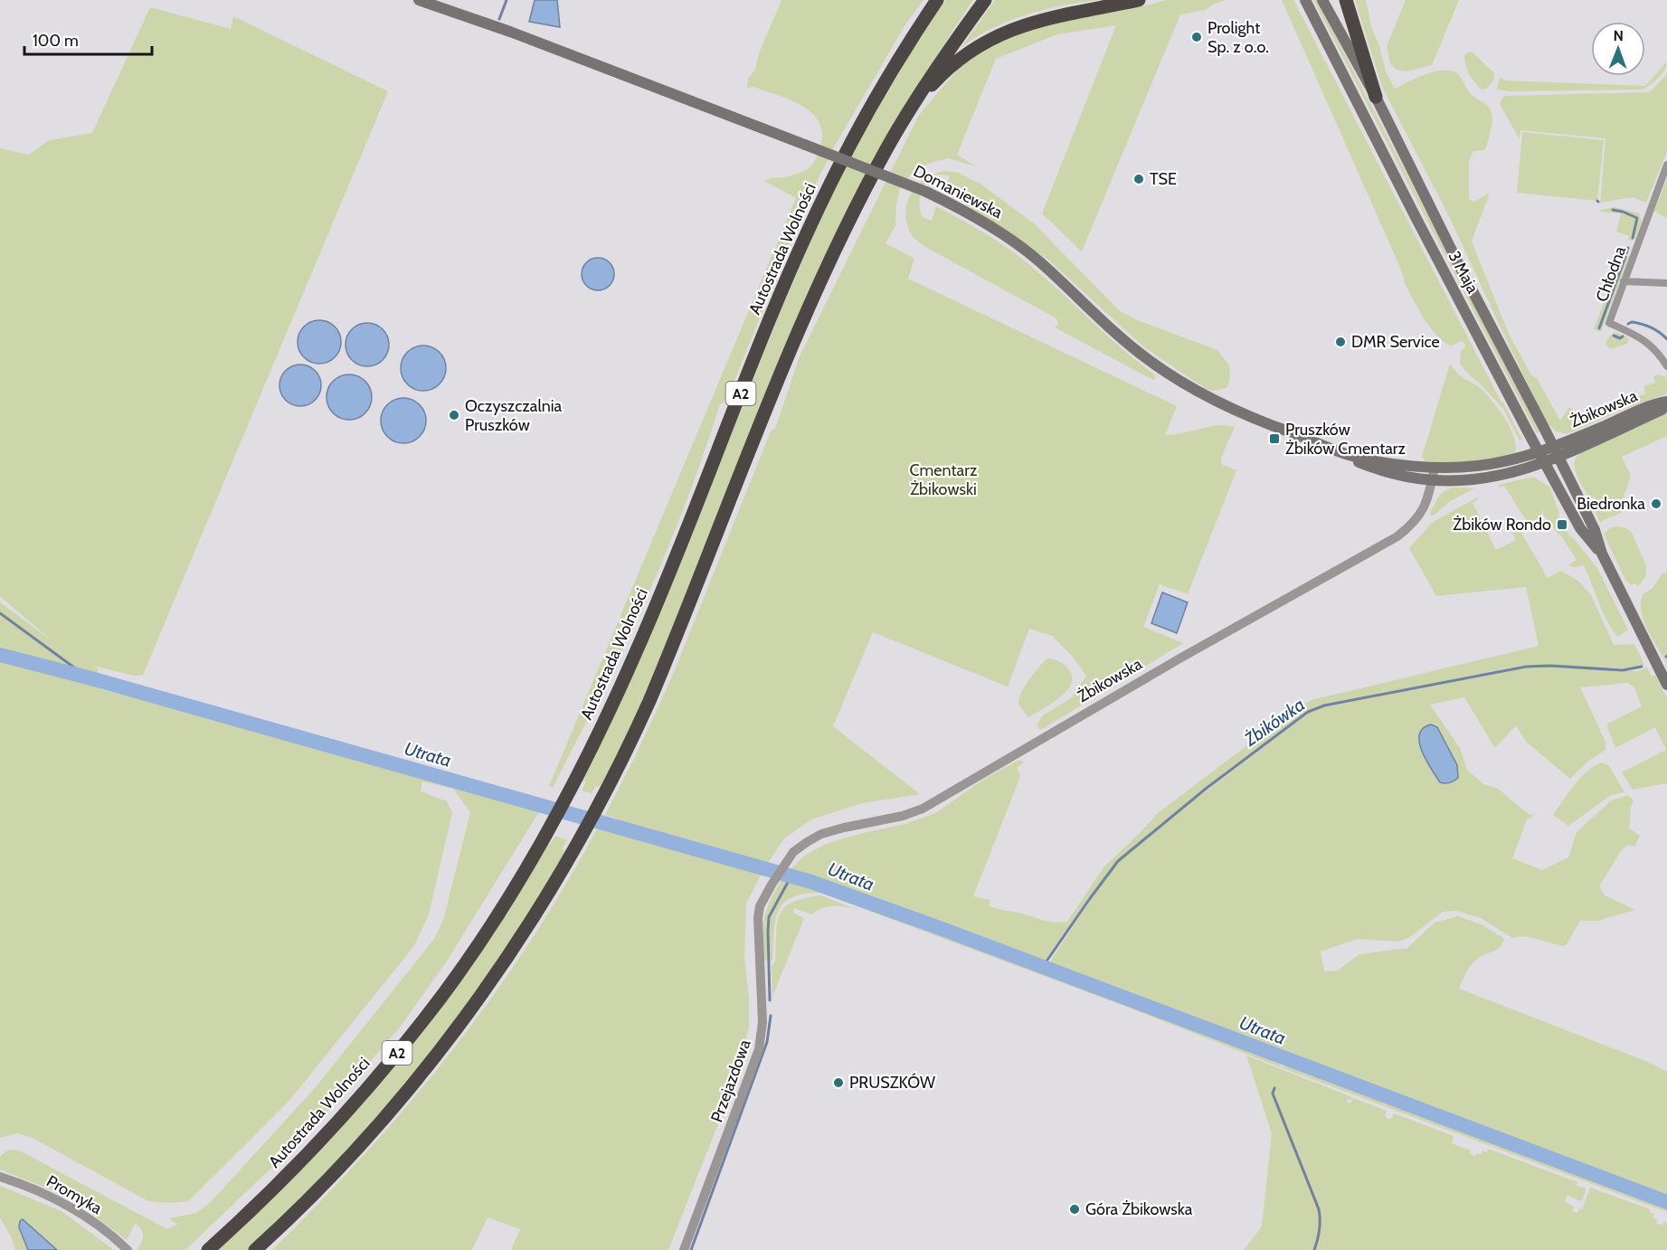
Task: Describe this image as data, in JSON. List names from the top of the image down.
{
  "streets": {
    "highway": ["Autostrada Wolności", "A2"],
    "main road": ["Domaniewska", "3 Maja", "Żbikowska"],
    "street": ["Chłodna", "Przejazdowa", "Promyka"]
  },
  "crossings": [
    ["Domaniewska", "3 Maja"],
    ["Domaniewska", "Żbikowska"],
    ["3 Maja", "Żbikowska"],
    ["Żbikowska", "Przejazdowa"]
  ],
  "water": ["Żbikówka", "Utrata"],
  "parks": ["Cmentarz Żbikowski"],
  "places": {
    "other": [
      "Prolight Sp. z o.o.",
      "TSE",
      "DMR Service",
      "Oczyszczalnia Pruszków",
      "Biedronka",
      "PRUSZKÓW",
      "Góra Żbikowska"
    ],
    "transit": ["Pruszków Żbików Cmentarz", "Żbików Rondo"]
  },
  "scale_bar": "100 m",
  "north": "top"
}
